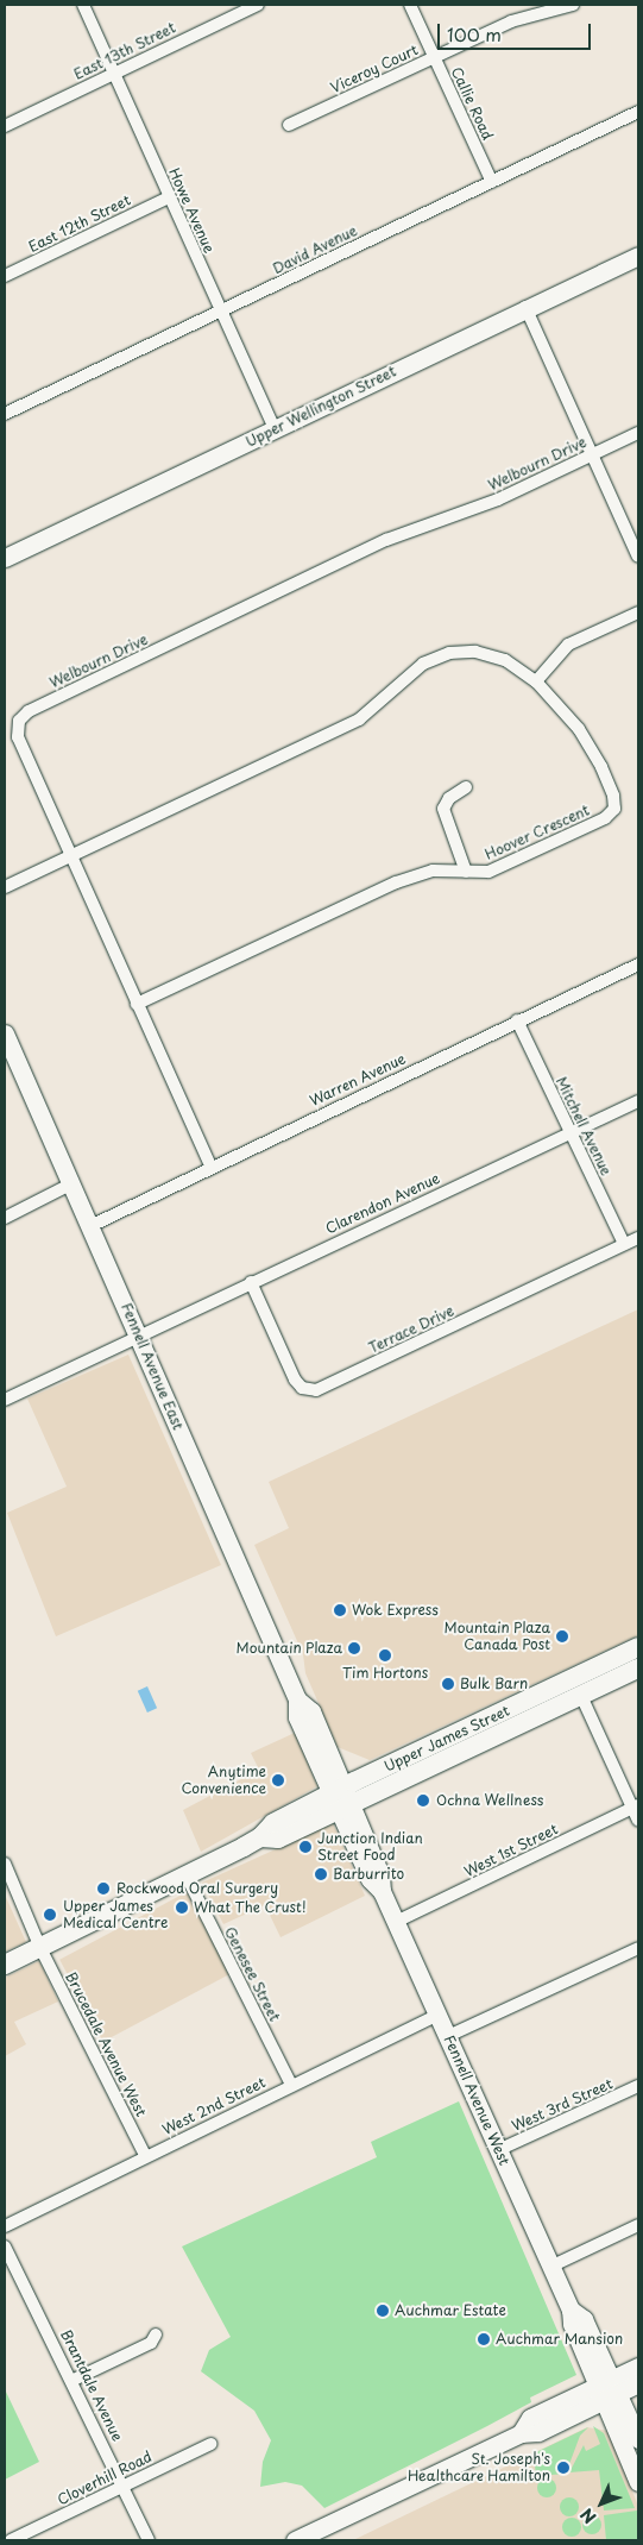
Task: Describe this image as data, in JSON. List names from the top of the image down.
{
  "streets": {
    "main road": [
      "Upper Wellington Street",
      "Fennell Avenue East",
      "Upper James Street",
      "Fennell Avenue West"
    ],
    "street": [
      "East 13th Street",
      "Viceroy Court",
      "Callie Road",
      "Howe Avenue",
      "East 12th Street",
      "David Avenue",
      "Welbourn Drive",
      "Hoover Crescent",
      "Warren Avenue",
      "Mitchell Avenue",
      "Clarendon Avenue",
      "Terrace Drive",
      "West 1st Street",
      "Genesee Street",
      "Brucedale Avenue West",
      "West 3rd Street",
      "West 2nd Street",
      "Brantdale Avenue",
      "Cloverhill Road"
    ]
  },
  "crossings": [
    ["East 13th Street", "Howe Avenue"],
    ["Viceroy Court", "Callie Road"],
    ["Callie Road", "David Avenue"],
    ["Howe Avenue", "East 12th Street"],
    ["Howe Avenue", "David Avenue"],
    ["Howe Avenue", "Upper Wellington Street"],
    ["Welbourn Drive", "Hoover Crescent"],
    ["Welbourn Drive", "Warren Avenue"],
    ["Warren Avenue", "Mitchell Avenue"],
    ["Warren Avenue", "Fennell Avenue East"],
    ["Mitchell Avenue", "Clarendon Avenue"],
    ["Mitchell Avenue", "Terrace Drive"],
    ["Clarendon Avenue", "Terrace Drive"],
    ["Clarendon Avenue", "Fennell Avenue East"],
    ["Fennell Avenue East", "Upper James Street"],
    ["Fennell Avenue East", "Fennell Avenue West"],
    ["Upper James Street", "Genesee Street"],
    ["Upper James Street", "Brucedale Avenue West"],
    ["Upper James Street", "Fennell Avenue West"],
    ["West 1st Street", "Fennell Avenue West"],
    ["Genesee Street", "West 2nd Street"],
    ["Brucedale Avenue West", "West 2nd Street"],
    ["Fennell Avenue West", "West 3rd Street"],
    ["Fennell Avenue West", "West 2nd Street"],
    ["Brantdale Avenue", "Cloverhill Road"]
  ],
  "places": [
    "Wok Express",
    "Mountain Plaza Canada Post",
    "Mountain Plaza",
    "Tim Hortons",
    "Bulk Barn",
    "Anytime Convenience",
    "Ochna Wellness",
    "Junction Indian Street Food",
    "Barburrito",
    "Rockwood Oral Surgery",
    "What The Crust!",
    "Upper James Medical Centre",
    "Auchmar Estate",
    "Auchmar Mansion",
    "St. Joseph's Healthcare Hamilton"
  ],
  "scale_bar": "100 m",
  "north": "bottom left"
}
